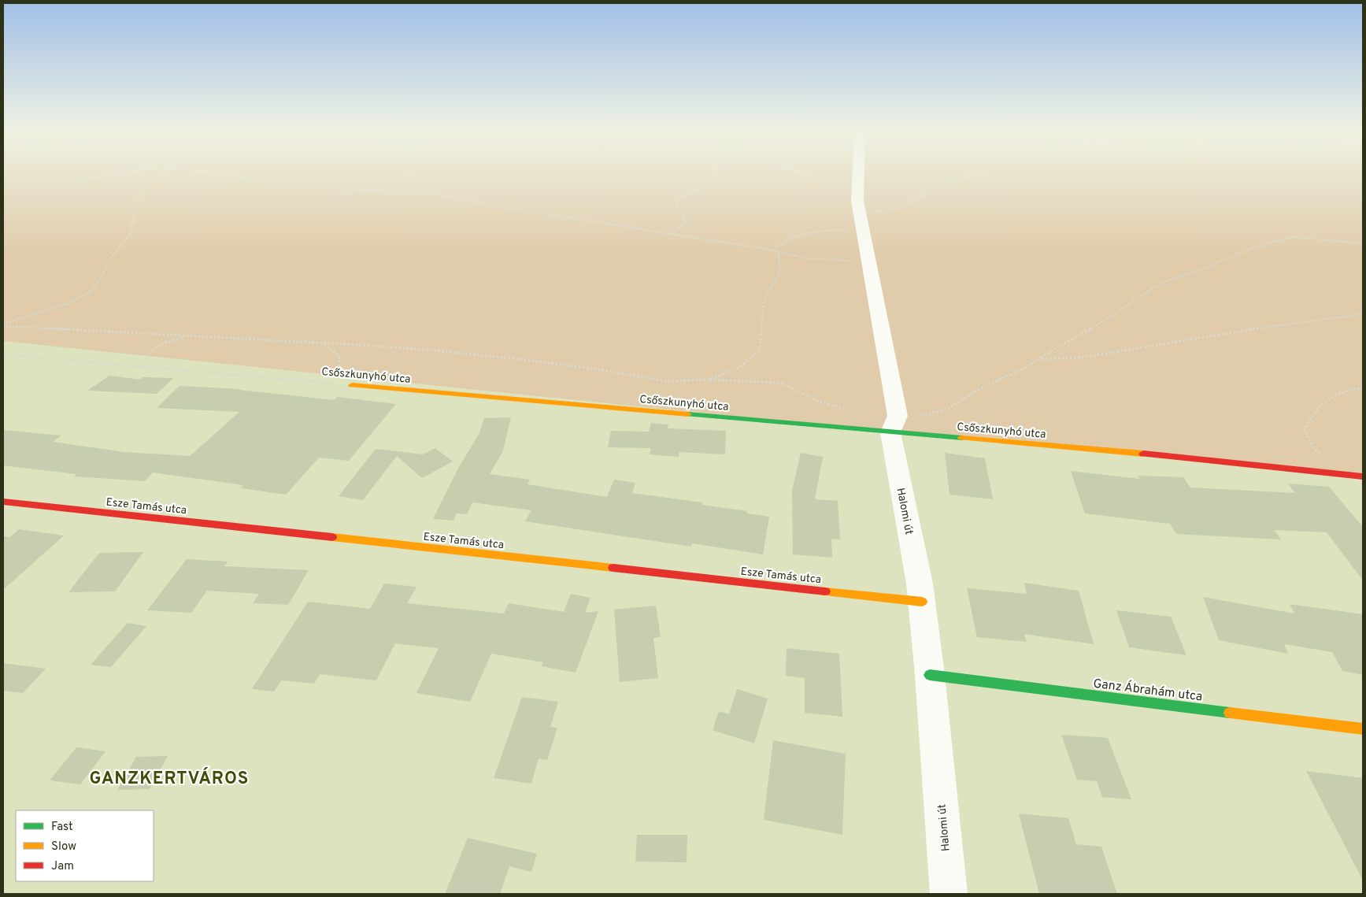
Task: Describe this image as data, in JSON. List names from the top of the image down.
{
  "streets": {
    "street": [
      "Csőszkunyhó utca",
      "Esze Tamás utca",
      "Halomi út",
      "Ganz Ábrahám utca"
    ]
  },
  "crossings": [
    ["Csőszkunyhó utca", "Halomi út"],
    ["Esze Tamás utca", "Halomi út"],
    ["Halomi út", "Ganz Ábrahám utca"]
  ],
  "districts": ["GANZKERTVÁROS"],
  "legend": ["Fast", "Slow", "Jam"]
}
